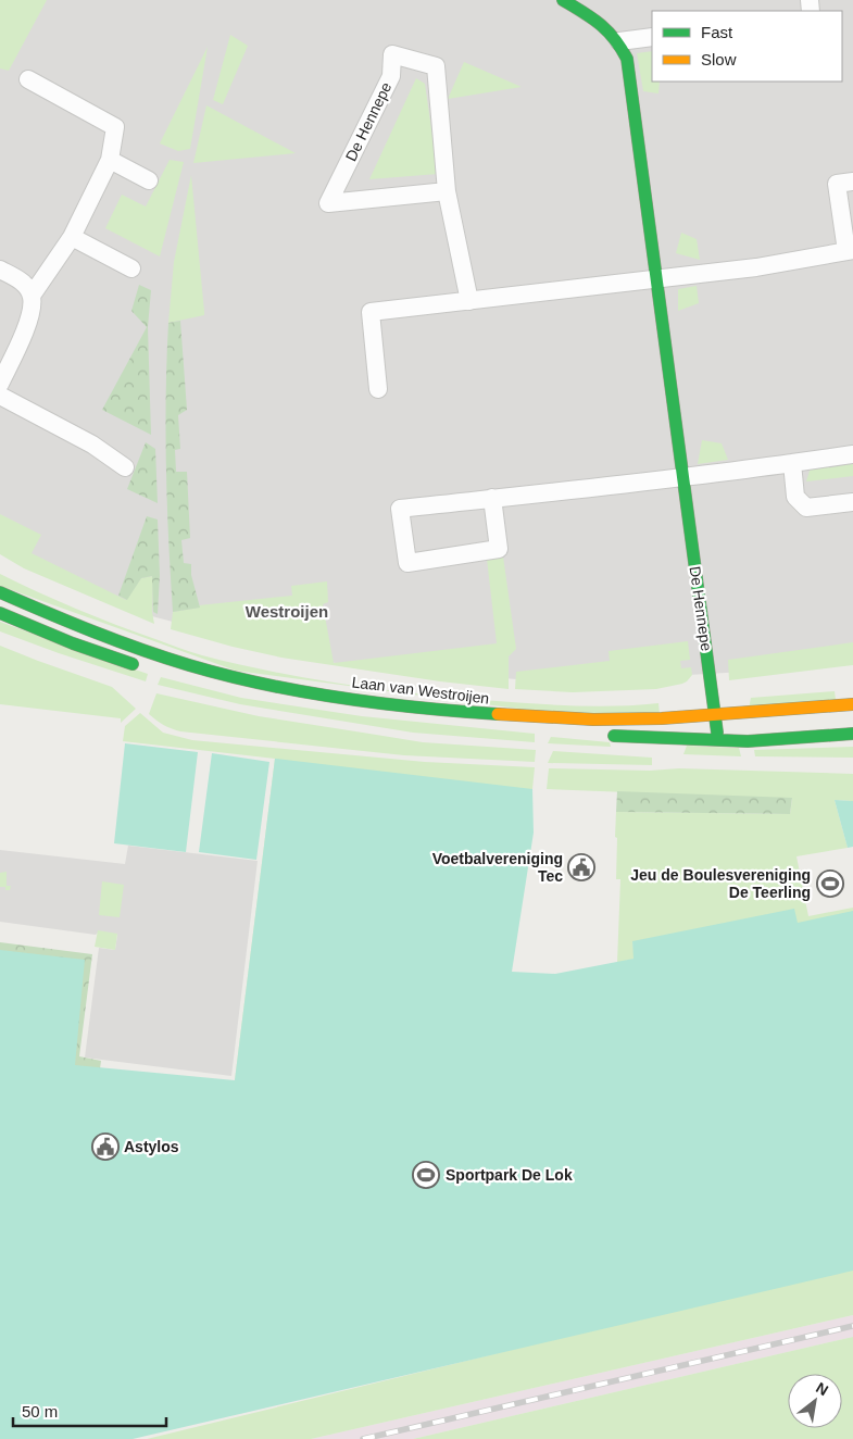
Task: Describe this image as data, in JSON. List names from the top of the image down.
{
  "streets": {
    "street": ["De Hennepe", "Laan van Westroijen"]
  },
  "crossings": [
    ["De Hennepe", "Laan van Westroijen"]
  ],
  "districts": ["Westroijen"],
  "places": {
    "public building": ["Voetbalvereniging Tec", "Astylos"],
    "sports": ["Jeu de Boulesvereniging De Teerling", "Sportpark De Lok"]
  },
  "legend": ["Fast", "Slow"],
  "scale_bar": "50 m",
  "north": "top right"
}
